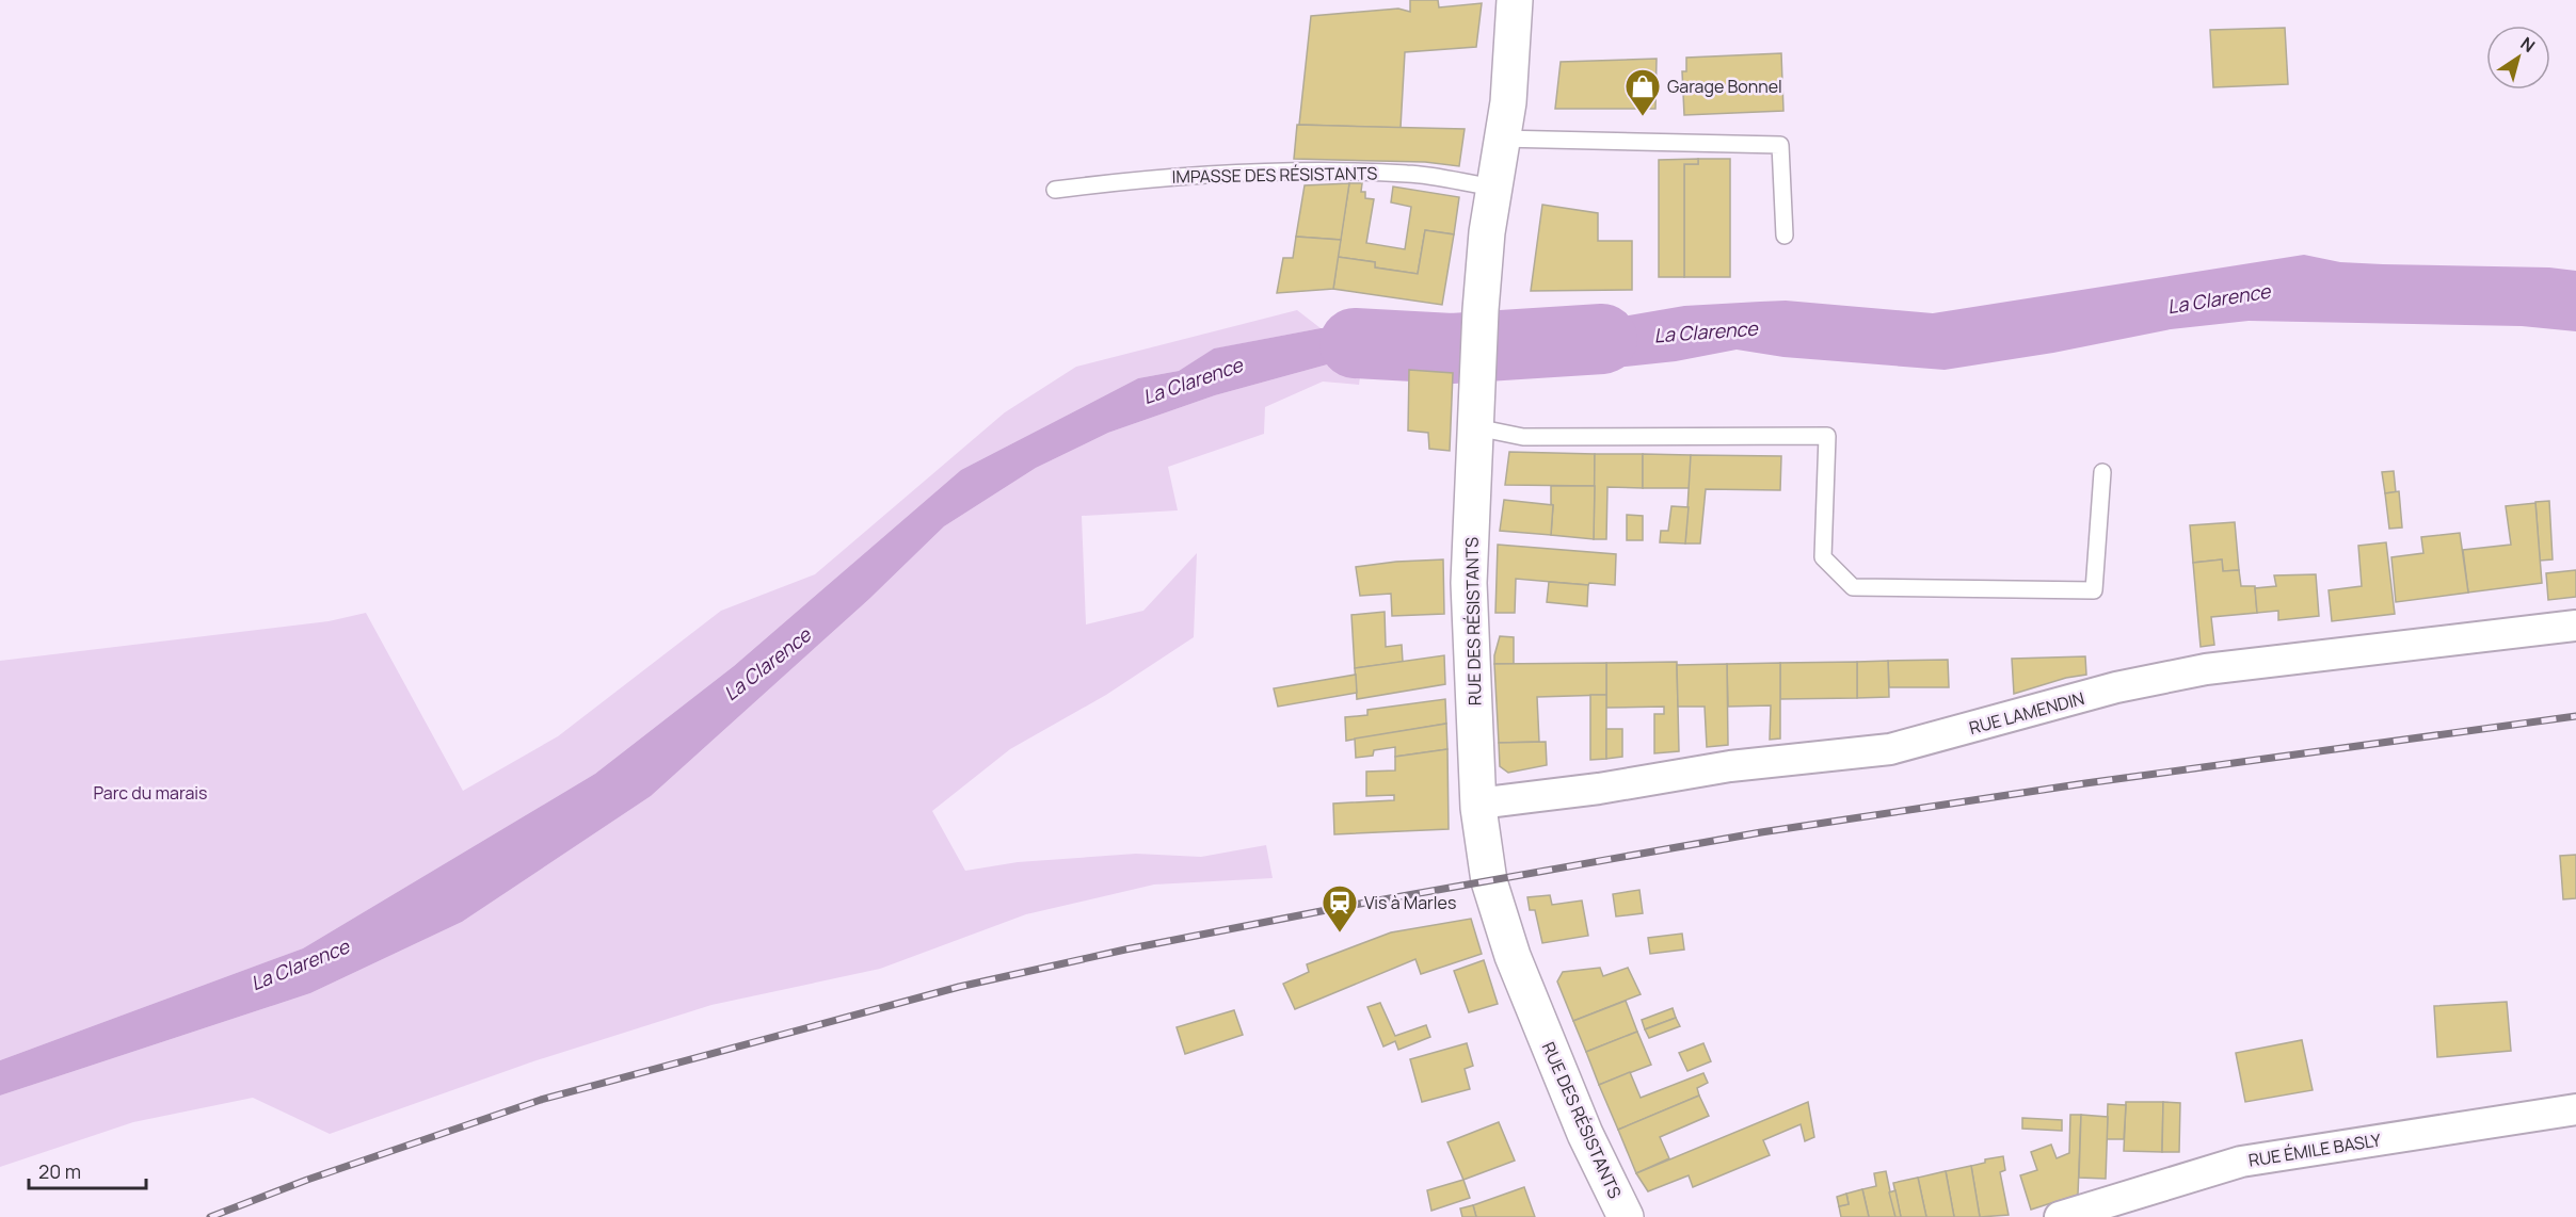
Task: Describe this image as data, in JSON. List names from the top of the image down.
{
  "streets": {
    "main road": ["RUE DES RÉSISTANTS"],
    "street": ["RUE LAMENDIN", "RUE ÉMILE BASLY"],
    "lane": ["IMPASSE DES RÉSISTANTS"]
  },
  "crossings": [
    ["IMPASSE DES RÉSISTANTS", "RUE DES RÉSISTANTS"],
    ["RUE DES RÉSISTANTS", "RUE LAMENDIN"]
  ],
  "water": ["La Clarence"],
  "parks": ["Parc du marais"],
  "places": {
    "shop": ["Garage Bonnel"],
    "station": ["Vis à Marles"]
  },
  "scale_bar": "20 m",
  "north": "top right"
}
